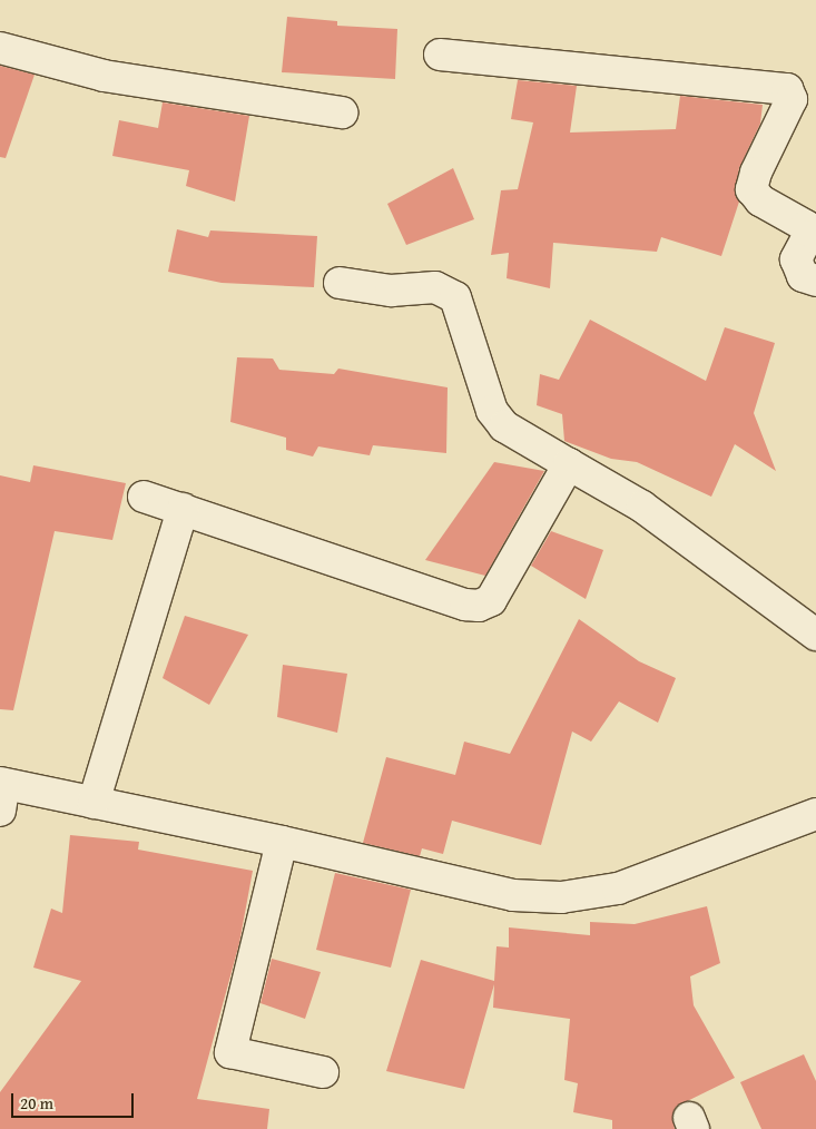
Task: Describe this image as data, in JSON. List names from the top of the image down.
{
  "scale_bar": "20 m"
}
